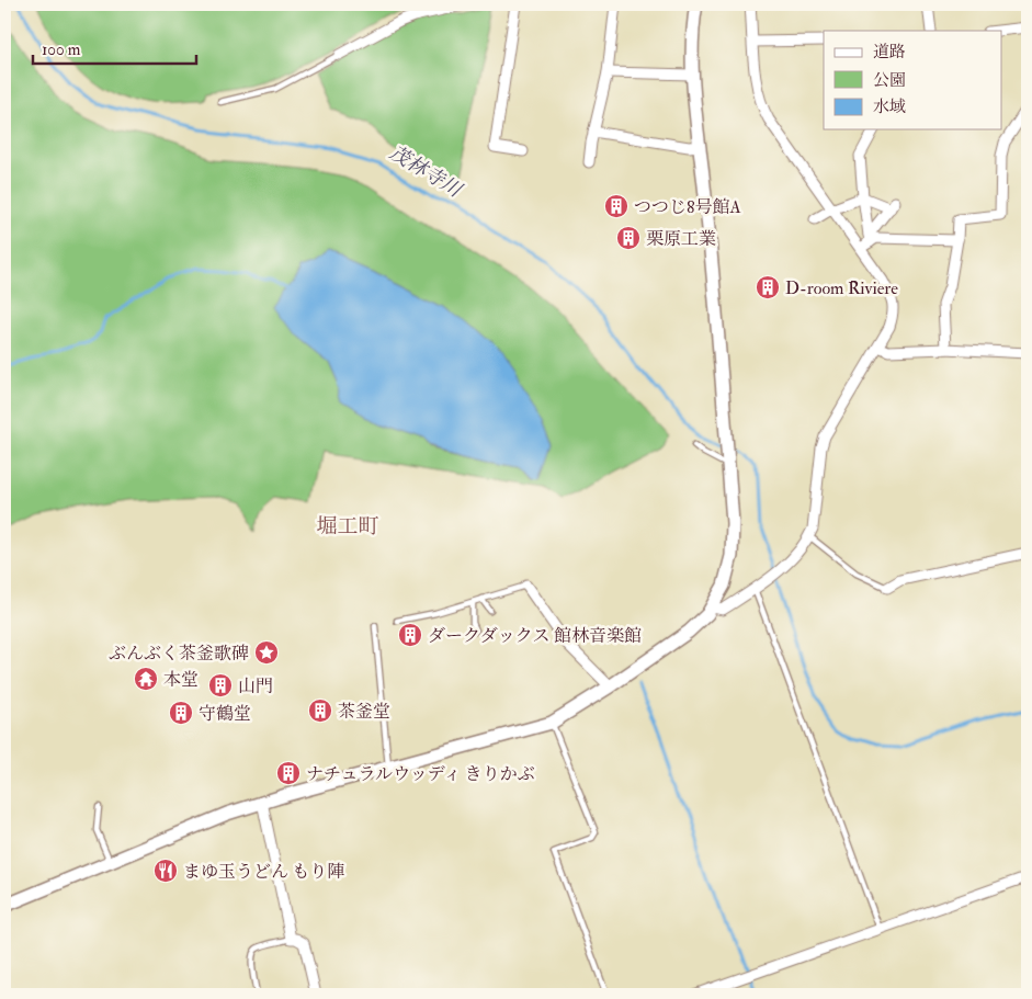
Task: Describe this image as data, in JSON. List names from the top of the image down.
{
  "districts": ["堀工町"],
  "water": ["茂林寺川"],
  "places": {
    "building": [
      "つつじ8号館A",
      "栗原工業",
      "D-room Riviere",
      "ダークダックス 館林音楽館",
      "山門",
      "茶釜堂",
      "守鶴堂",
      "ナチュラルウッディ きりかぶ"
    ],
    "place": ["ぶんぶく茶釜歌碑"],
    "temple": ["本堂"],
    "restaurant": ["まゆ玉うどん もり陣"]
  },
  "legend": ["道路", "公園", "水域"],
  "scale_bar": "100 m"
}
